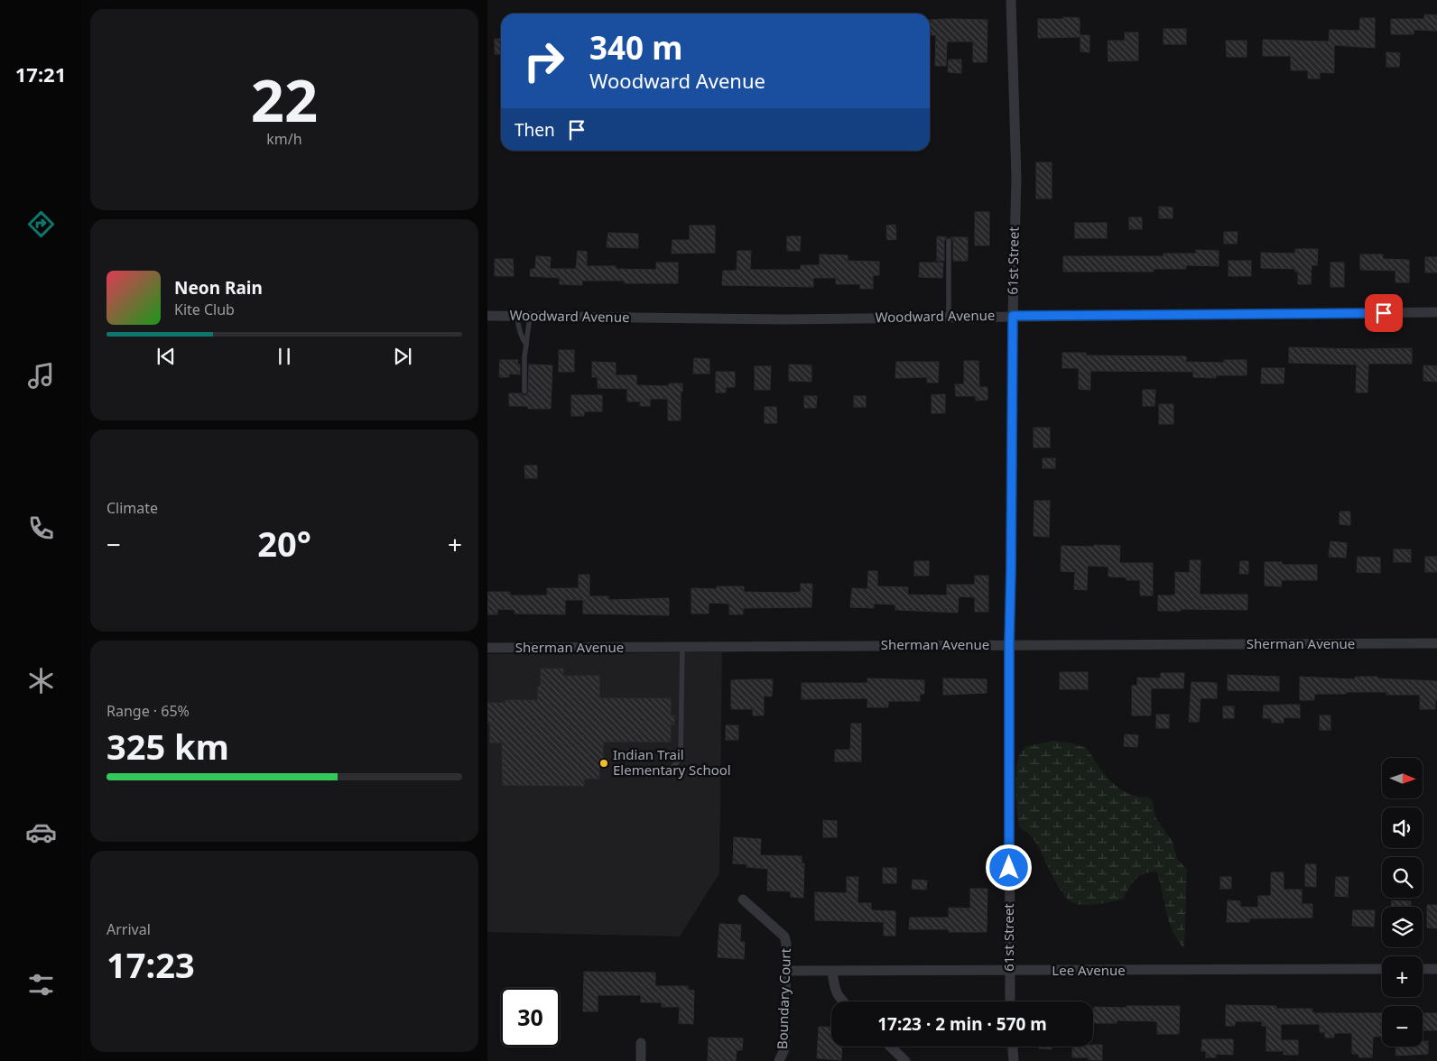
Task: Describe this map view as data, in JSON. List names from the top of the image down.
{
  "streets": {
    "street": [
      "61st Street",
      "Woodward Avenue",
      "Sherman Avenue",
      "Lee Avenue",
      "Boundary Court"
    ]
  },
  "crossings": [
    ["61st Street", "Woodward Avenue"],
    ["61st Street", "Sherman Avenue"],
    ["61st Street", "Lee Avenue"],
    ["Lee Avenue", "Boundary Court"]
  ],
  "places": ["Indian Trail Elementary School"],
  "north": "right",
  "page": {
    "tabs": "17:21",
    "tile": [
      ["22", "km/h"],
      "Climate",
      ["Range · 65%", "325 km"],
      ["Arrival", "17:23"]
    ],
    "turn": ["340 m", "Woodward Avenue"],
    "then": "Then",
    "song": ["Neon Rain", "Kite Club"],
    "heat": ["−", "20°", "+"],
    "map_buttons": ["+", "−"],
    "limit": "30",
    "trip": "17:23 · 2 min · 570 m"
  }
}
